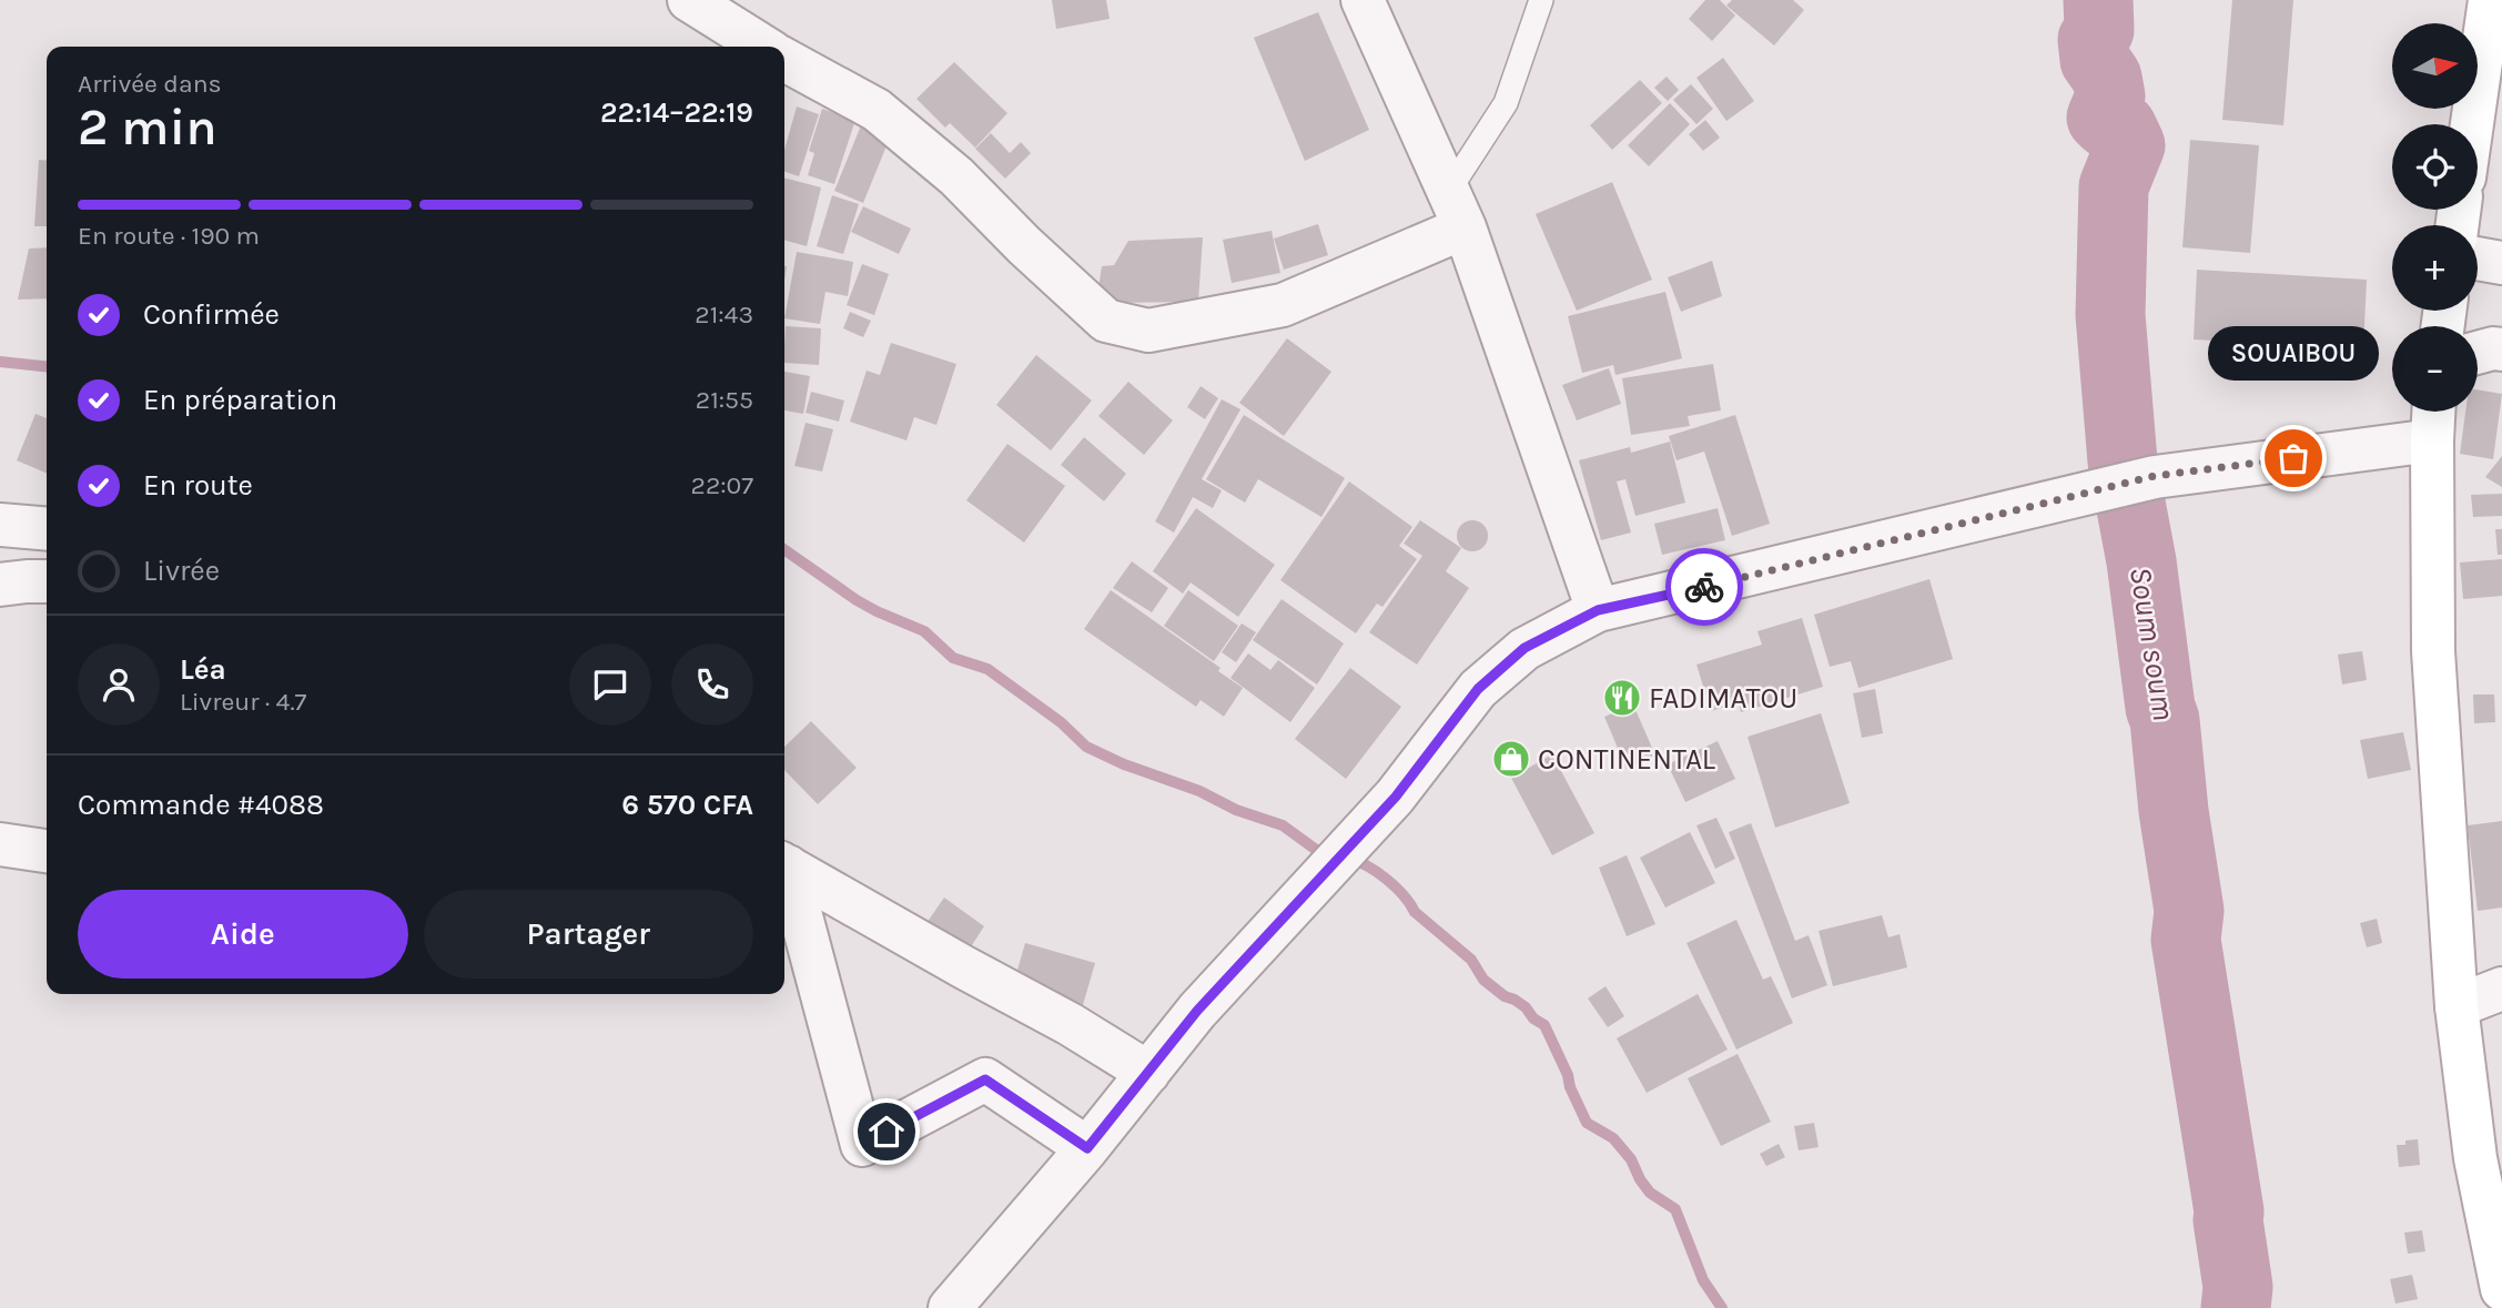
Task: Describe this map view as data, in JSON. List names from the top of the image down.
{
  "water": ["Soum soum"],
  "places": {
    "other": ["SOUAIBOU"],
    "restaurant": ["FADIMATOU"],
    "shop": ["CONTINENTAL"]
  },
  "north": "right",
  "page": {
    "map_buttons": ["+", "−"],
    "heading": ["2 min", "Arrivée dans", "22:14–22:19"],
    "panel": [
      "Léa",
      "Livreur · 4.7",
      "Commande #4088",
      "6 570 CFA"
    ],
    "bar": "En route · 190 m",
    "list": [
      ["Confirmée", "21:43"],
      ["En préparation", "21:55"],
      ["En route", "22:07"],
      "Livrée"
    ],
    "bubble": "SOUAIBOU",
    "buttons": ["Aide", "Partager"]
  }
}
